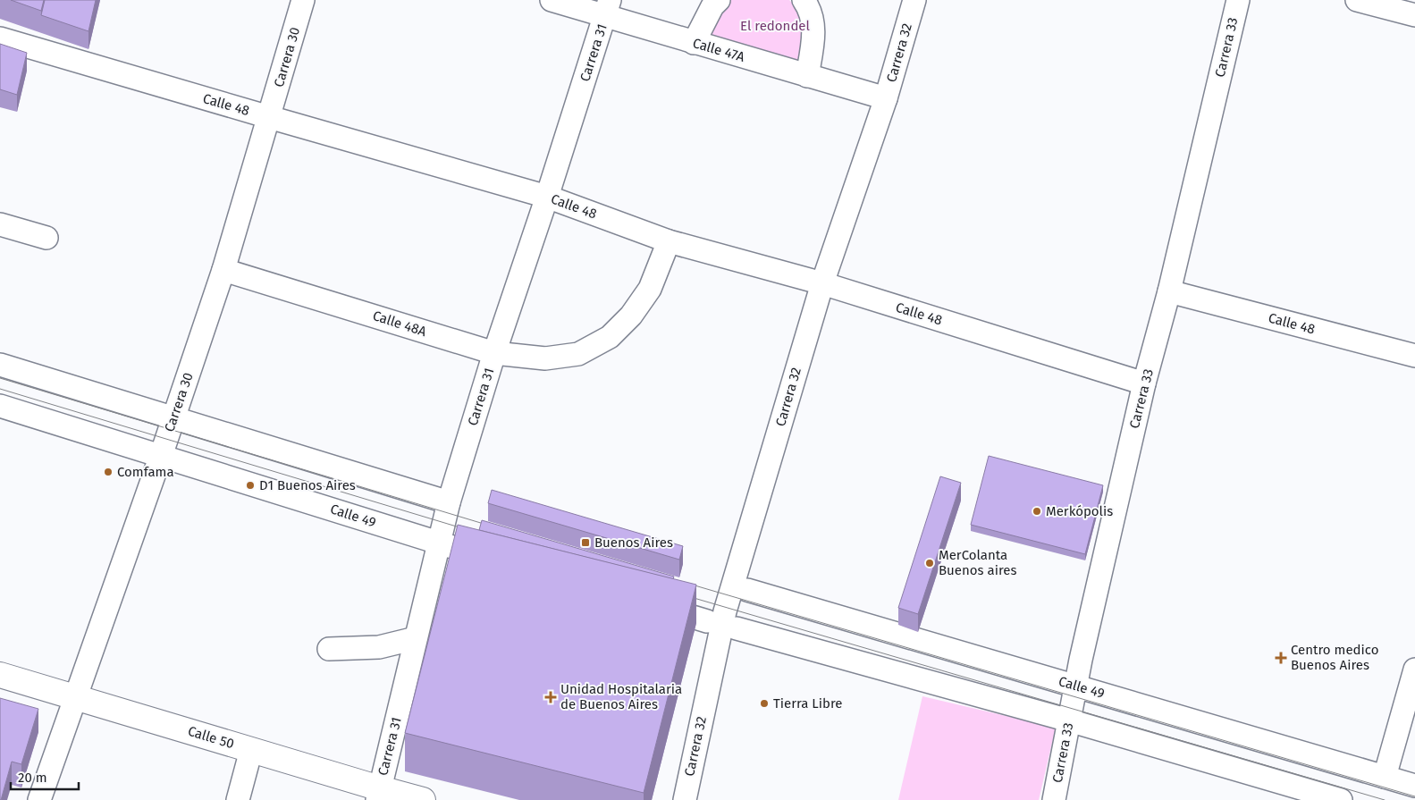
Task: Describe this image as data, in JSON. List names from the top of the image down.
{
  "streets": {
    "main road": ["Calle 50"],
    "street": [
      "Carrera 33",
      "Calle 47A",
      "Carrera 31",
      "Carrera 32",
      "Carrera 30",
      "Calle 48",
      "Calle 48A",
      "Calle 49"
    ]
  },
  "crossings": [
    ["Carrera 33", "Calle 48"],
    ["Carrera 33", "Calle 49"],
    ["Calle 47A", "Carrera 31"],
    ["Calle 47A", "Carrera 32"],
    ["Carrera 31", "Calle 48"],
    ["Carrera 31", "Calle 48A"],
    ["Carrera 31", "Calle 49"],
    ["Carrera 31", "Calle 50"],
    ["Carrera 32", "Calle 48"],
    ["Carrera 30", "Calle 48"],
    ["Carrera 30", "Calle 48A"],
    ["Carrera 30", "Calle 49"],
    ["Carrera 30", "Calle 50"],
    ["Calle 48", "Calle 48A"]
  ],
  "parks": ["El redondel"],
  "places": {
    "other": [
      "Comfama",
      "D1 Buenos Aires",
      "Merkópolis",
      "MerColanta Buenos aires",
      "Tierra Libre"
    ],
    "transit": ["Buenos Aires"],
    "health": ["Centro medico Buenos Aires", "Unidad Hospitalaria de Buenos Aires"]
  },
  "scale_bar": "20 m"
}
